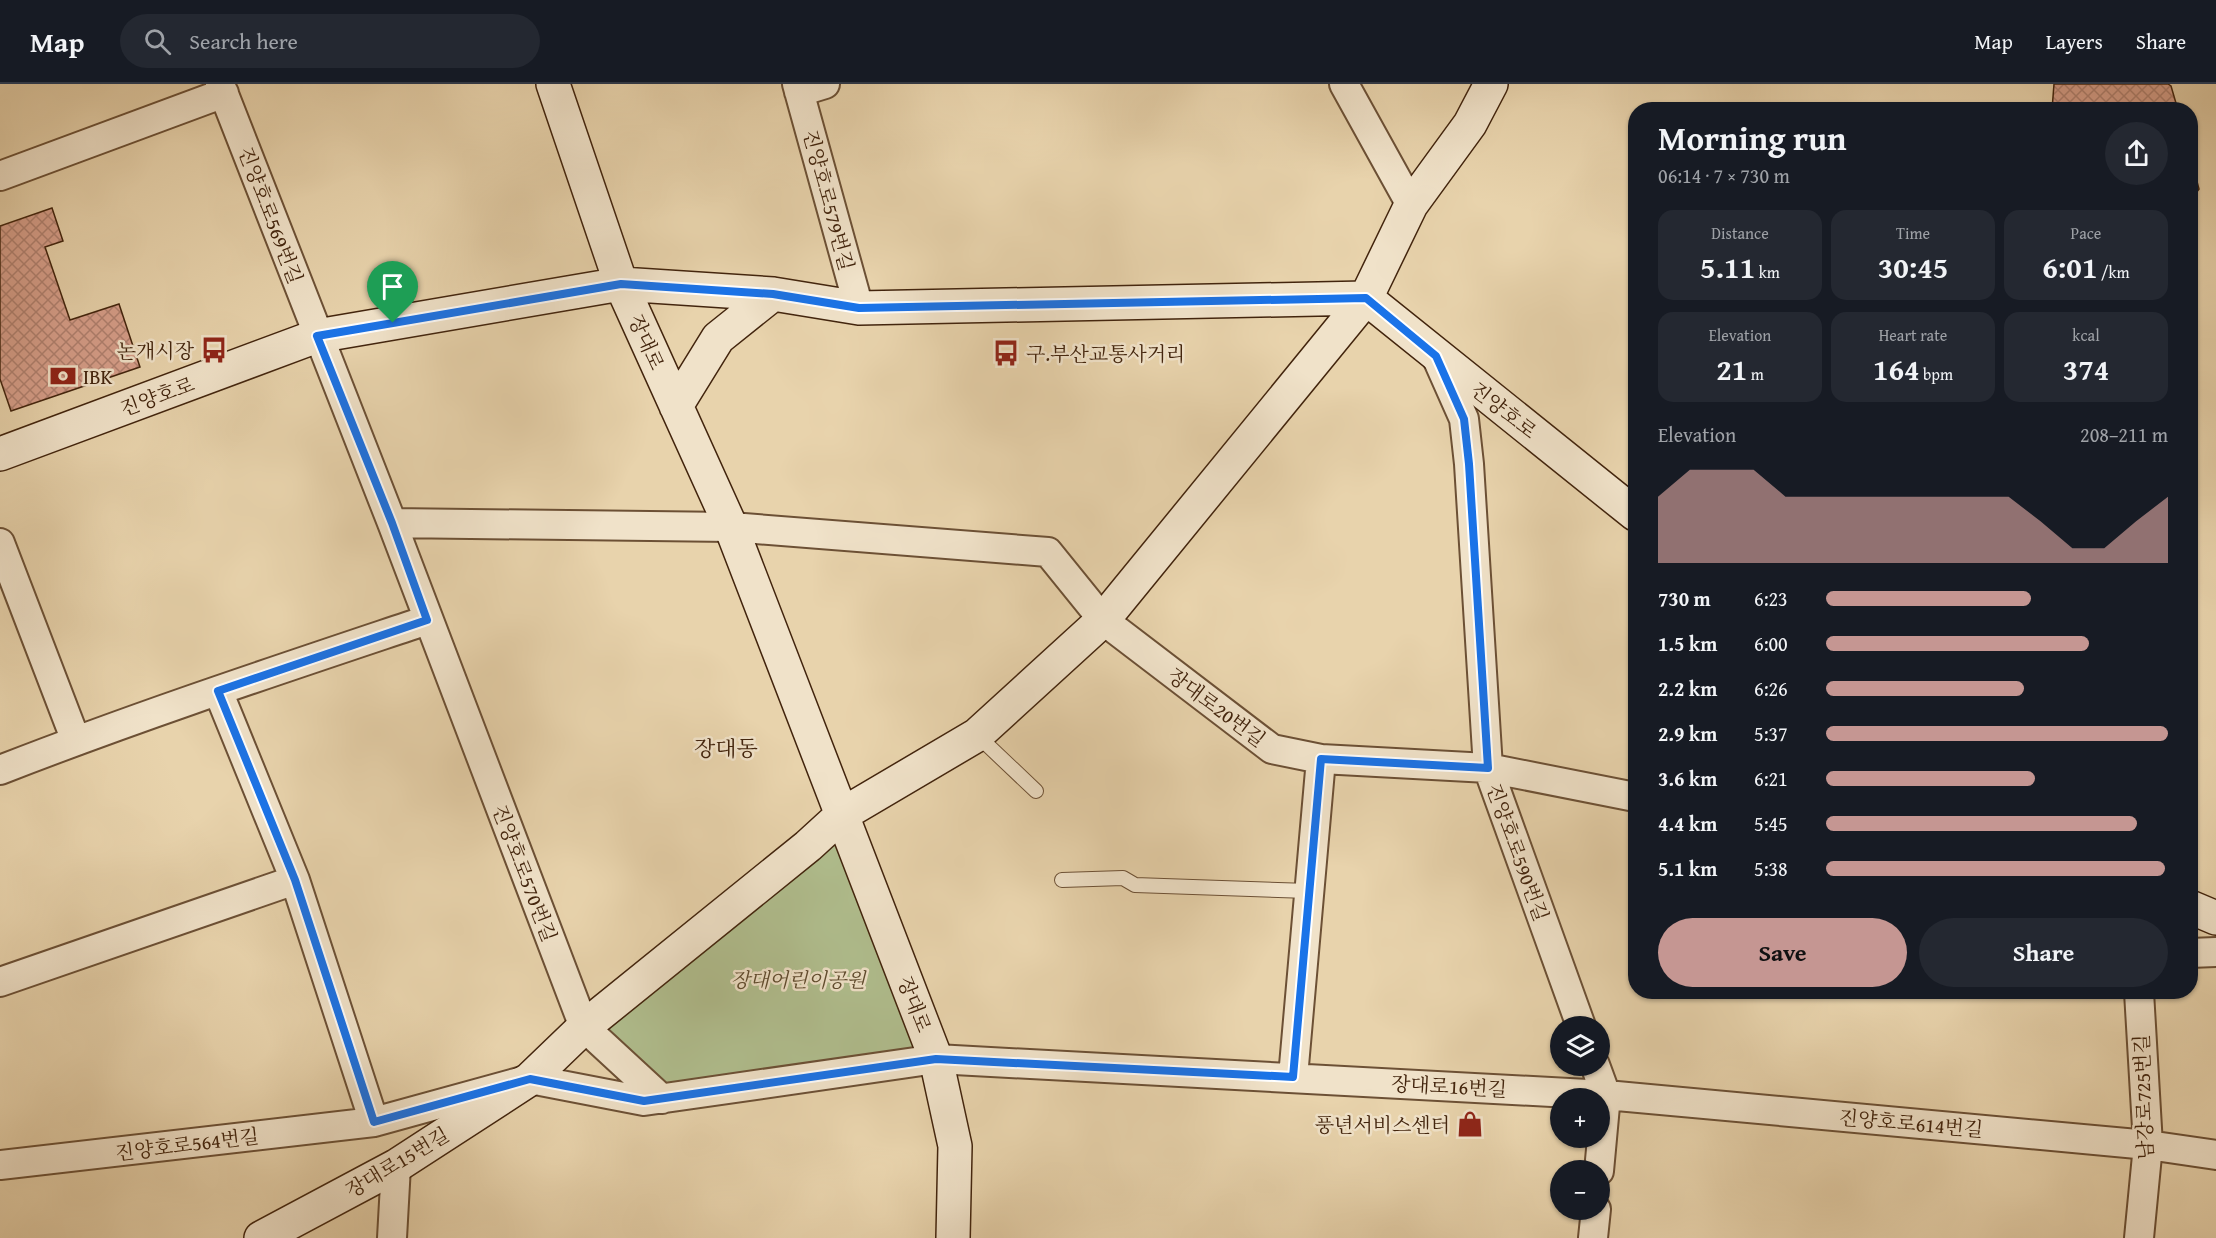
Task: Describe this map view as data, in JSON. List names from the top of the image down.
{
  "streets": {
    "street": [
      "진양호로579번길",
      "진양호로569번길",
      "장대로",
      "진양호로",
      "장대로20번길",
      "진양호로590번길",
      "진양호로570번길",
      "장대로16번길",
      "남강로725번길",
      "진양호로614번길",
      "진양호로564번길",
      "장대로15번길"
    ]
  },
  "crossings": [
    ["진양호로579번길", "진양호로"],
    ["진양호로569번길", "진양호로"],
    ["진양호로569번길", "진양호로570번길"],
    ["장대로", "진양호로"],
    ["장대로", "장대로16번길"],
    ["진양호로", "진양호로590번길"],
    ["진양호로", "진양호로570번길"],
    ["장대로20번길", "진양호로590번길"],
    ["진양호로570번길", "장대로15번길"],
    ["남강로725번길", "진양호로614번길"],
    ["진양호로564번길", "장대로15번길"]
  ],
  "districts": ["장대동"],
  "parks": ["장대어린이공원"],
  "places": {
    "bus stop": ["논개시장", "구.부산교통사거리"],
    "bank": ["IBK"],
    "shop": ["풍년서비스센터"]
  },
  "page": {
    "header": "Map",
    "search": "Search here",
    "nav": ["Map", "Layers", "Share"],
    "heading": ["Morning run", "06:14 · 7 × 730 m"],
    "stats": [
      ["Distance", "5.11 km"],
      ["Time", "30:45"],
      ["Pace", "6:01 /km"],
      ["Elevation", "21 m"],
      ["Heart rate", "164 bpm"],
      ["kcal", "374"]
    ],
    "chart": ["Elevation", "208–211 m"],
    "list": [
      {
        "name": "730 m",
        "note": "6:23"
      },
      {
        "name": "1.5 km",
        "note": "6:00"
      },
      {
        "name": "2.2 km",
        "note": "6:26"
      },
      {
        "name": "2.9 km",
        "note": "5:37"
      },
      {
        "name": "3.6 km",
        "note": "6:21"
      },
      {
        "name": "4.4 km",
        "note": "5:45"
      },
      {
        "name": "5.1 km",
        "note": "5:38"
      }
    ],
    "buttons": ["Save", "Share"],
    "map_buttons": ["+", "−"]
  }
}
